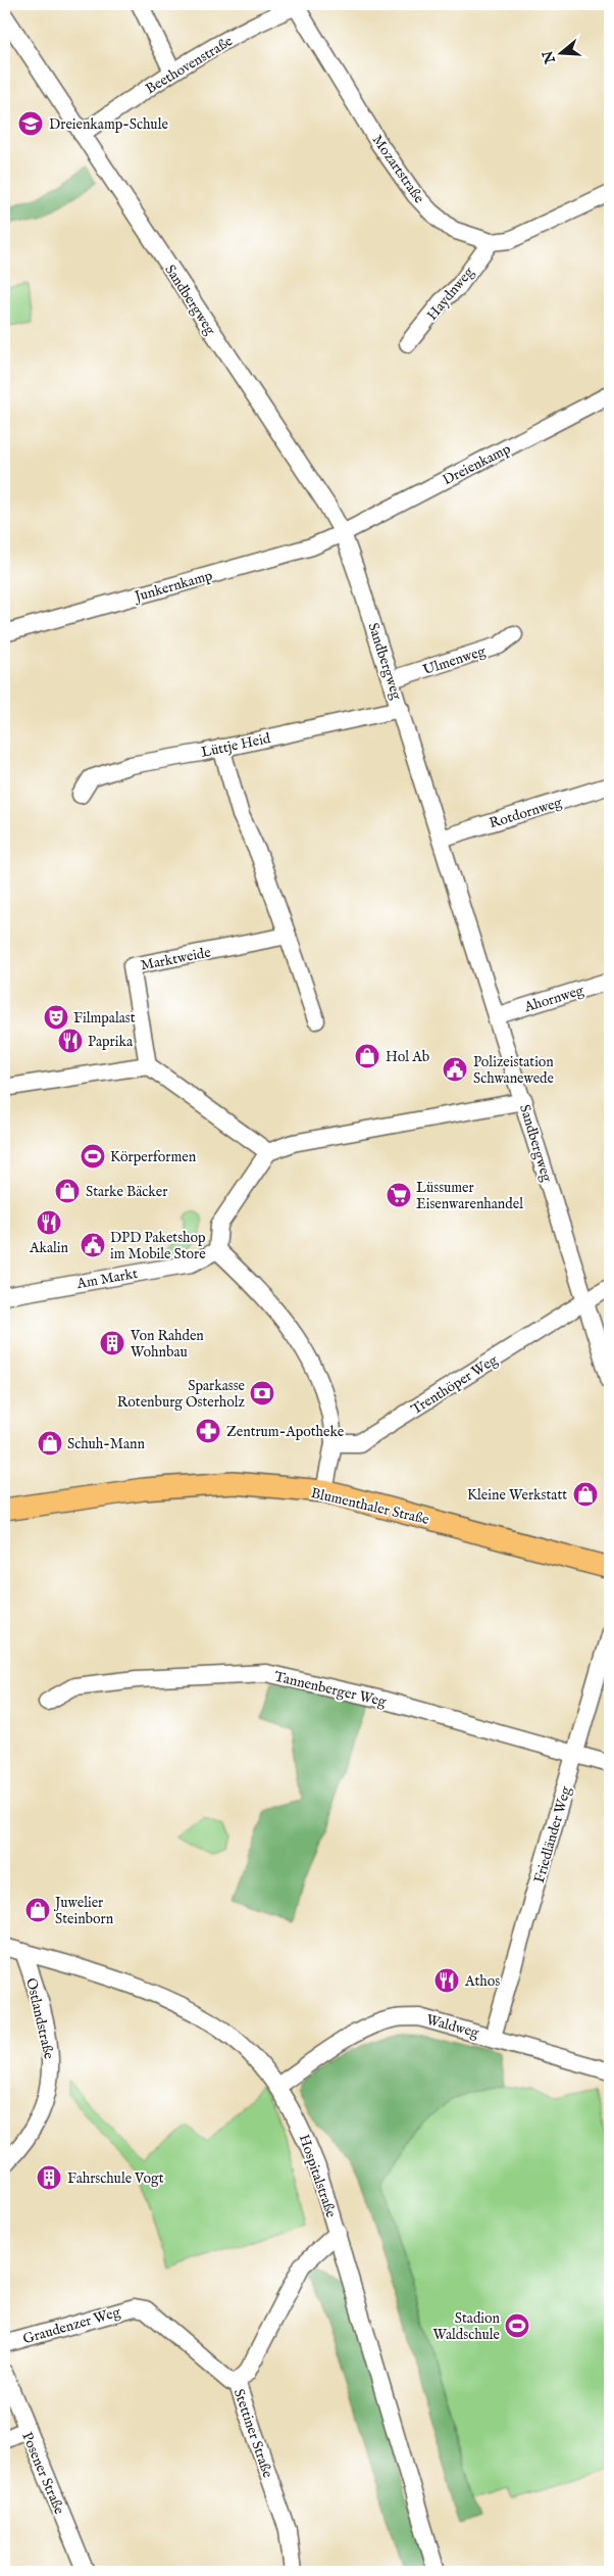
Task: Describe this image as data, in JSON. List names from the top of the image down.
{
  "streets": {
    "main road": ["Blumenthaler Straße"],
    "street": [
      "Beethovenstraße",
      "Mozartstraße",
      "Haydnweg",
      "Sandbergweg",
      "Dreienkamp",
      "Junkernkamp",
      "Ulmenweg",
      "Lüttje Heid",
      "Rotdornweg",
      "Marktweide",
      "Ahornweg",
      "Am Markt",
      "Trenthöper Weg",
      "Tannenberger Weg",
      "Friedländer Weg",
      "Ostlandstraße",
      "Waldweg",
      "Hospitalstraße",
      "Graudenzer Weg",
      "Stettiner Straße",
      "Posener Straße"
    ]
  },
  "crossings": [
    ["Beethovenstraße", "Mozartstraße"],
    ["Beethovenstraße", "Sandbergweg"],
    ["Mozartstraße", "Haydnweg"],
    ["Sandbergweg", "Dreienkamp"],
    ["Sandbergweg", "Junkernkamp"],
    ["Sandbergweg", "Ulmenweg"],
    ["Sandbergweg", "Lüttje Heid"],
    ["Sandbergweg", "Rotdornweg"],
    ["Sandbergweg", "Ahornweg"],
    ["Sandbergweg", "Trenthöper Weg"],
    ["Dreienkamp", "Junkernkamp"],
    ["Tannenberger Weg", "Friedländer Weg"],
    ["Friedländer Weg", "Waldweg"],
    ["Ostlandstraße", "Hospitalstraße"],
    ["Waldweg", "Hospitalstraße"],
    ["Hospitalstraße", "Stettiner Straße"],
    ["Graudenzer Weg", "Stettiner Straße"]
  ],
  "places": {
    "school or university": ["Dreienkamp-Schule"],
    "theatre": ["Filmpalast"],
    "restaurant": ["Paprika", "Akalin", "Athos"],
    "shop": [
      "Hol Ab",
      "Starke Bäcker",
      "Schuh-Mann",
      "Kleine Werkstatt",
      "Juwelier Steinborn"
    ],
    "public building": ["Polizeistation Schwanewede", "DPD Paketshop im Mobile Store"],
    "sports": ["Körperformen", "Stadion Waldschule"],
    "supermarket": ["Lüssumer Eisenwarenhandel"],
    "building": ["Von Rahden Wohnbau", "Fahrschule Vogt"],
    "bank": ["Sparkasse Rotenburg Osterholz"],
    "pharmacy": ["Zentrum-Apotheke"]
  },
  "north": "left"
}
